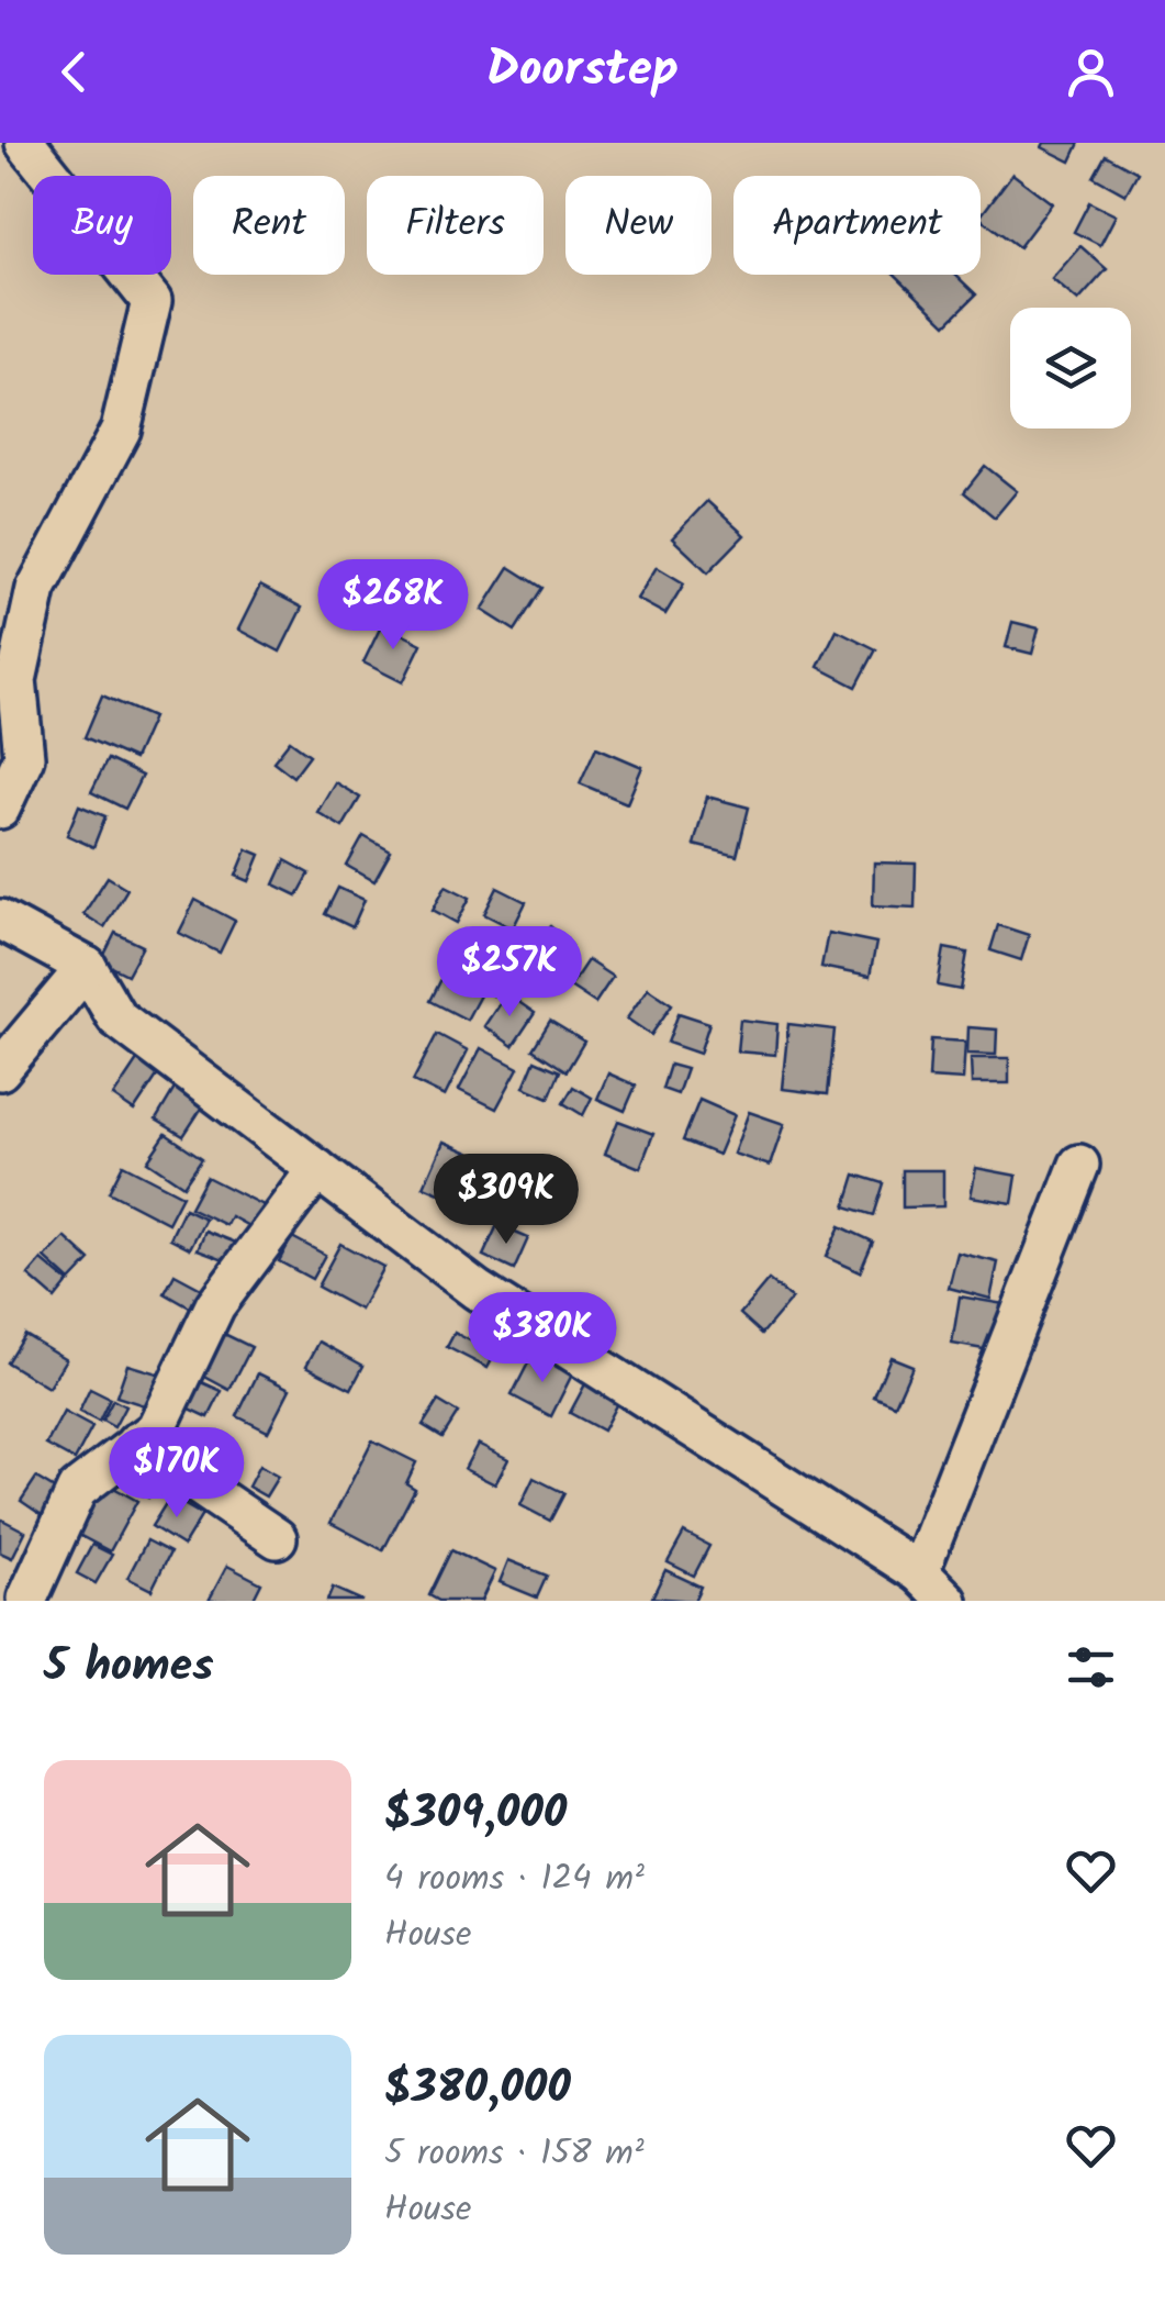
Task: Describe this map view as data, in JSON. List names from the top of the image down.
{
  "page": {
    "header": "Doorstep",
    "chip": [
      "Buy",
      "Rent",
      "Filters",
      "New",
      "Apartment"
    ],
    "price": [
      "$268K",
      "$257K",
      "$309K",
      "$380K",
      "$170K"
    ],
    "heading": "5 homes",
    "list": [
      {
        "name": "$309,000",
        "note": "4 rooms · 124 m² · House"
      },
      {
        "name": "$380,000",
        "note": "5 rooms · 158 m² · House"
      }
    ]
  }
}
